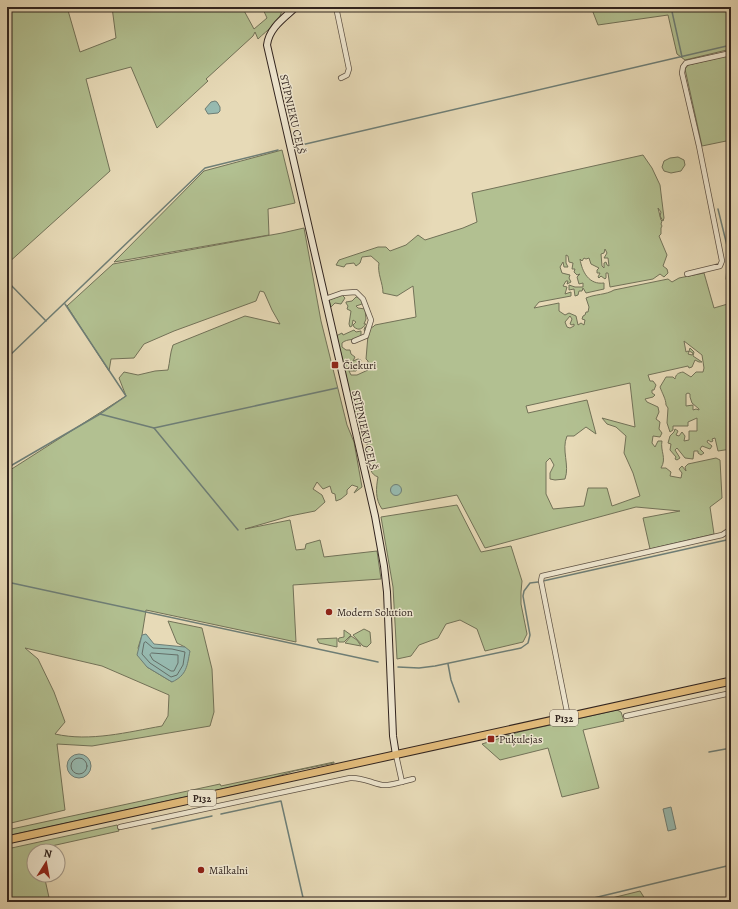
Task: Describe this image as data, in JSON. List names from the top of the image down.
{
  "streets": {
    "main road": ["STĪPNIEKU CEĻŠ", "P132"]
  },
  "crossings": [
    ["STĪPNIEKU CEĻŠ", "P132"]
  ],
  "places": {
    "transit": ["Čiekuri", "Puķulejas"],
    "other": ["Modern Solution", "Mālkalni"]
  },
  "north": "top"
}
